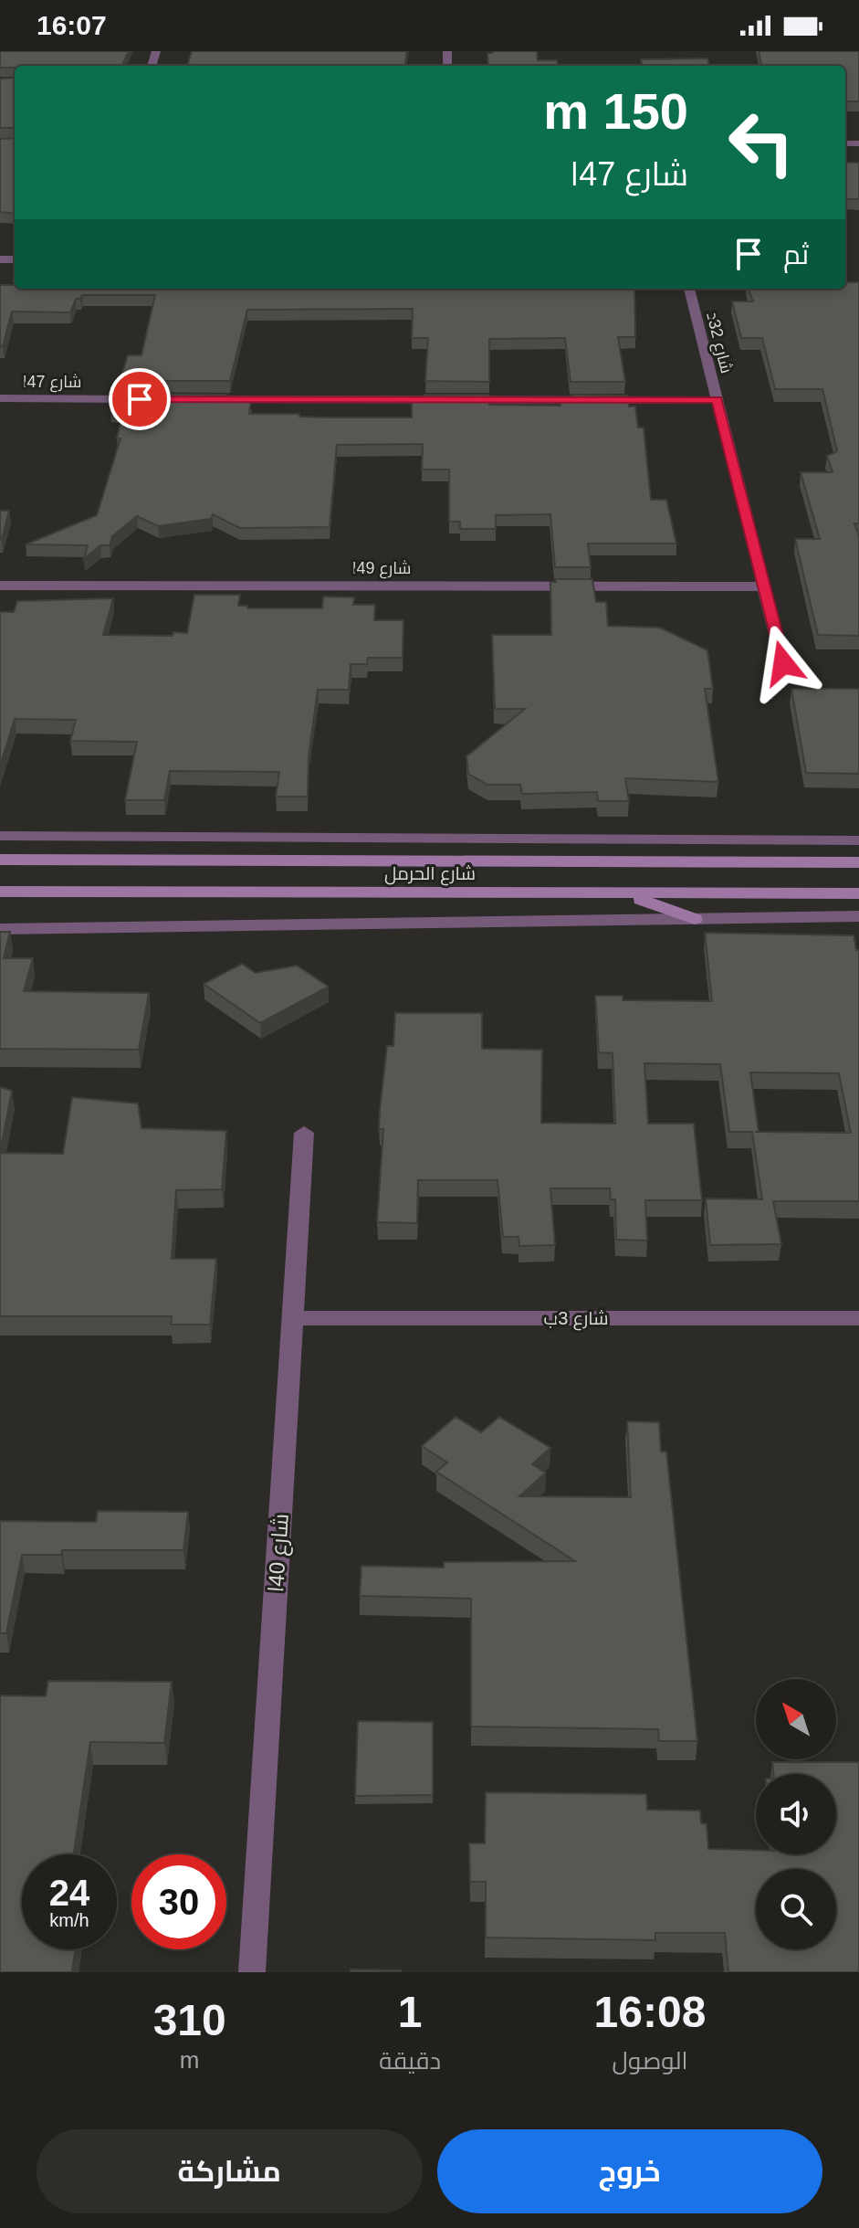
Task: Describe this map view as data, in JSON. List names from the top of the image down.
{
  "streets": {
    "street": [
      "شارع 32د",
      "شارع 47ا",
      "شارع 49ا",
      "شارع الحرمل",
      "شارع 3ب",
      "شارع 40ا"
    ]
  },
  "crossings": [
    ["شارع 32د", "شارع 49ا"],
    ["شارع 3ب", "شارع 40ا"]
  ],
  "north": "top left",
  "page": {
    "status": "16:07",
    "turn": ["150 m", "شارع 47ا"],
    "then": "ثم",
    "speed": "24 km/h",
    "limit": "30",
    "eta": [
      "16:08",
      "الوصول",
      "1",
      "دقيقة",
      "310",
      "m"
    ],
    "buttons": ["خروج", "مشاركة"]
  }
}
